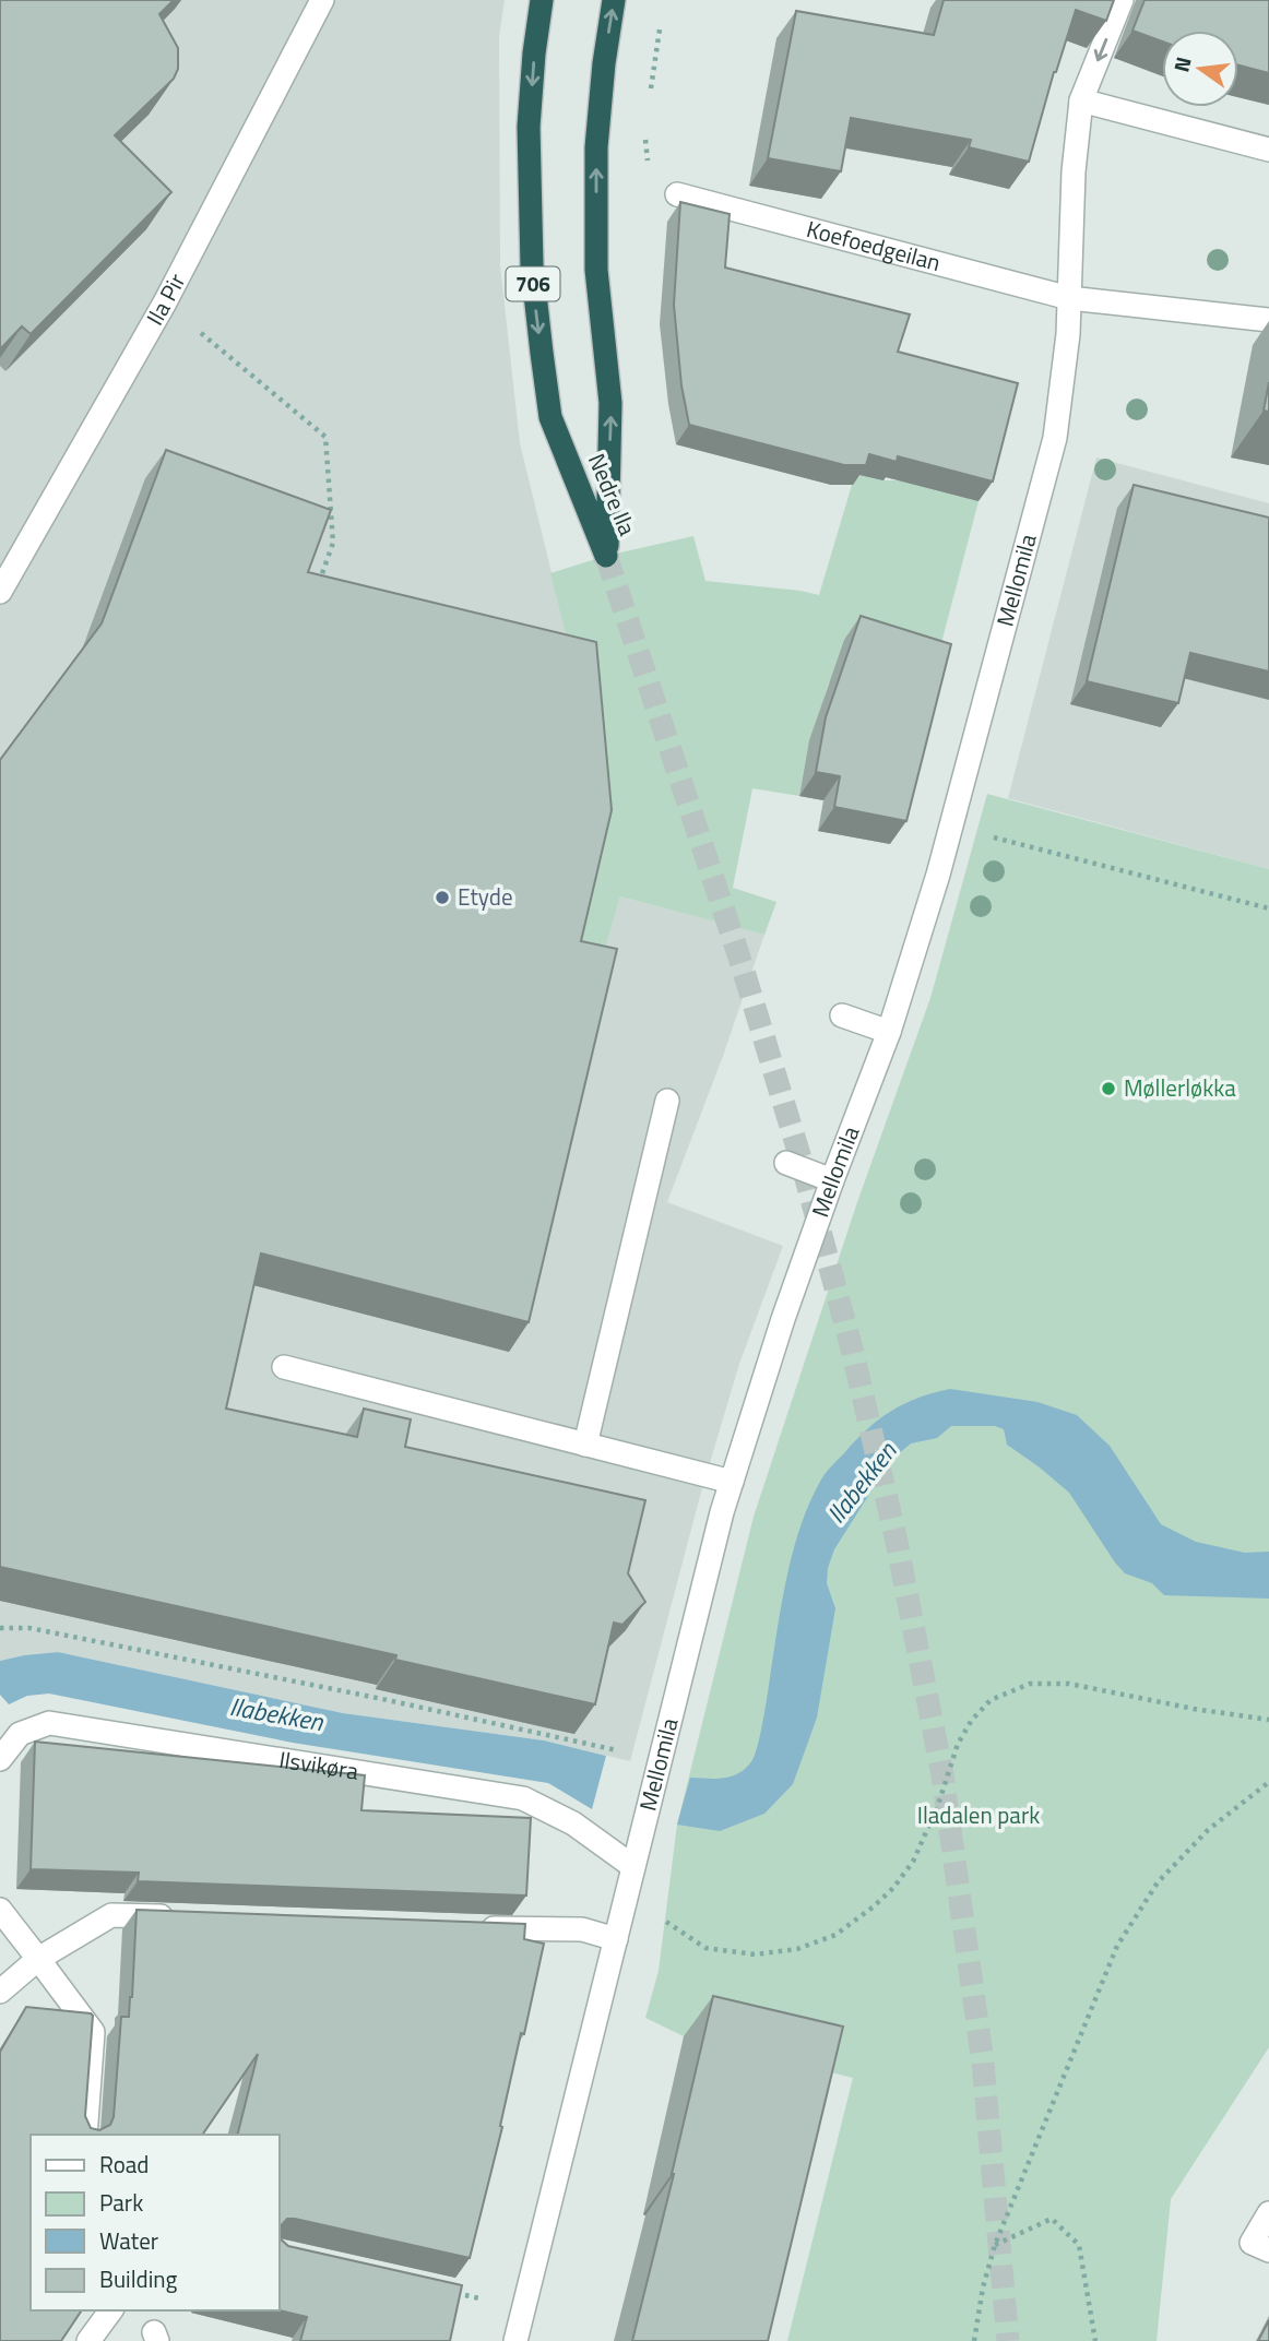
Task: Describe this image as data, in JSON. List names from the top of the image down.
{
  "streets": {
    "highway": ["706", "Nedre Ila"],
    "street": [
      "Koefoedgeilan",
      "Ila Pir",
      "Mellomila",
      "Ilsvikøra"
    ]
  },
  "crossings": [
    ["Koefoedgeilan", "Mellomila"],
    ["Mellomila", "Ilsvikøra"]
  ],
  "water": ["Ilabekken"],
  "parks": ["Iladalen park"],
  "places": ["Etyde", "Møllerløkka"],
  "legend": [
    "Road",
    "Park",
    "Water",
    "Building"
  ],
  "north": "left"
}
